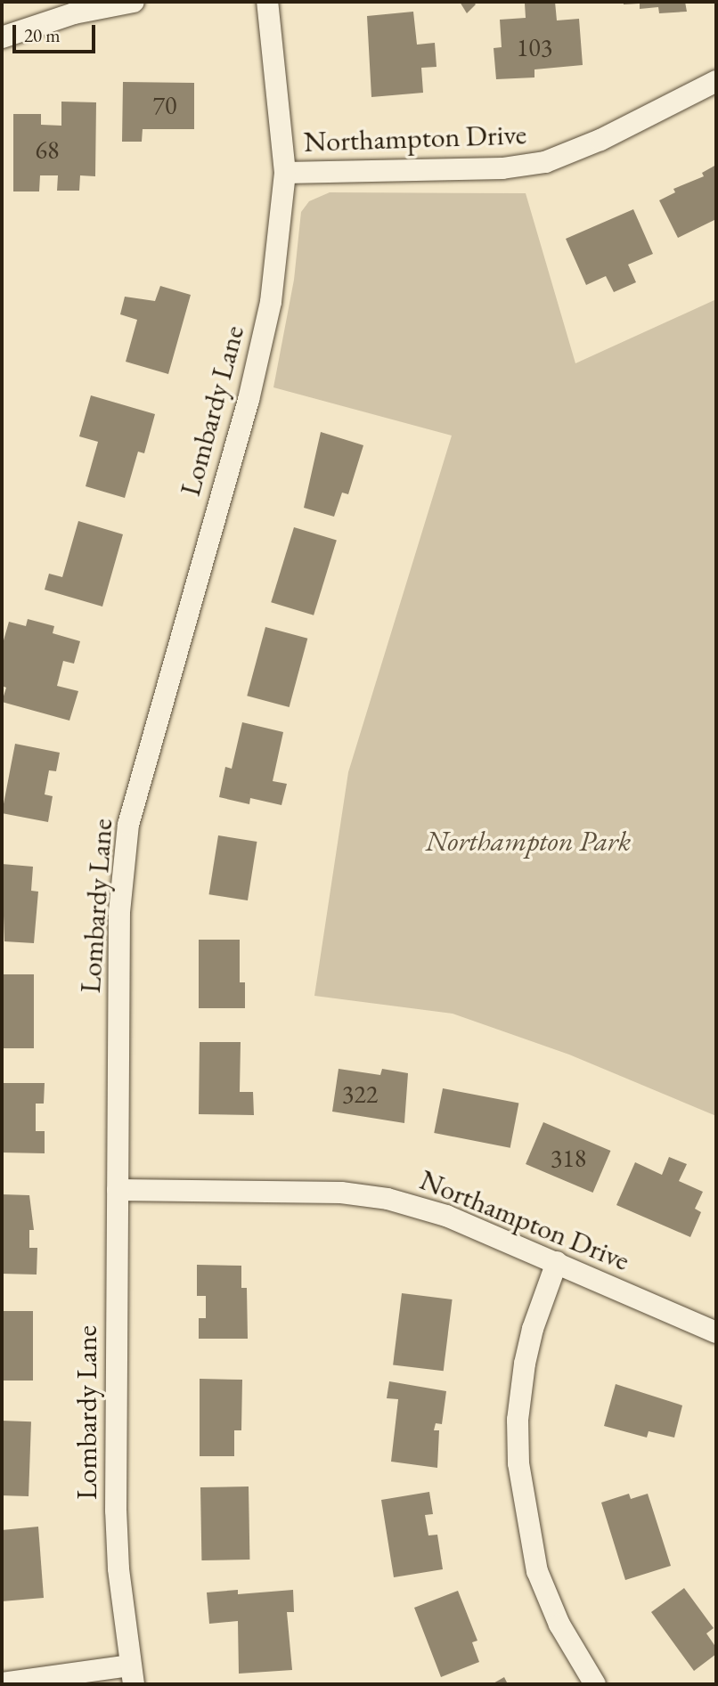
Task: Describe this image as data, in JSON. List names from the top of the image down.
{
  "streets": {
    "street": ["Northampton Drive", "Lombardy Lane"]
  },
  "crossings": [
    ["Northampton Drive", "Lombardy Lane"]
  ],
  "parks": ["Northampton Park"],
  "house_numbers": [
    "103",
    "70",
    "68",
    "322",
    "318"
  ],
  "scale_bar": "20 m"
}
